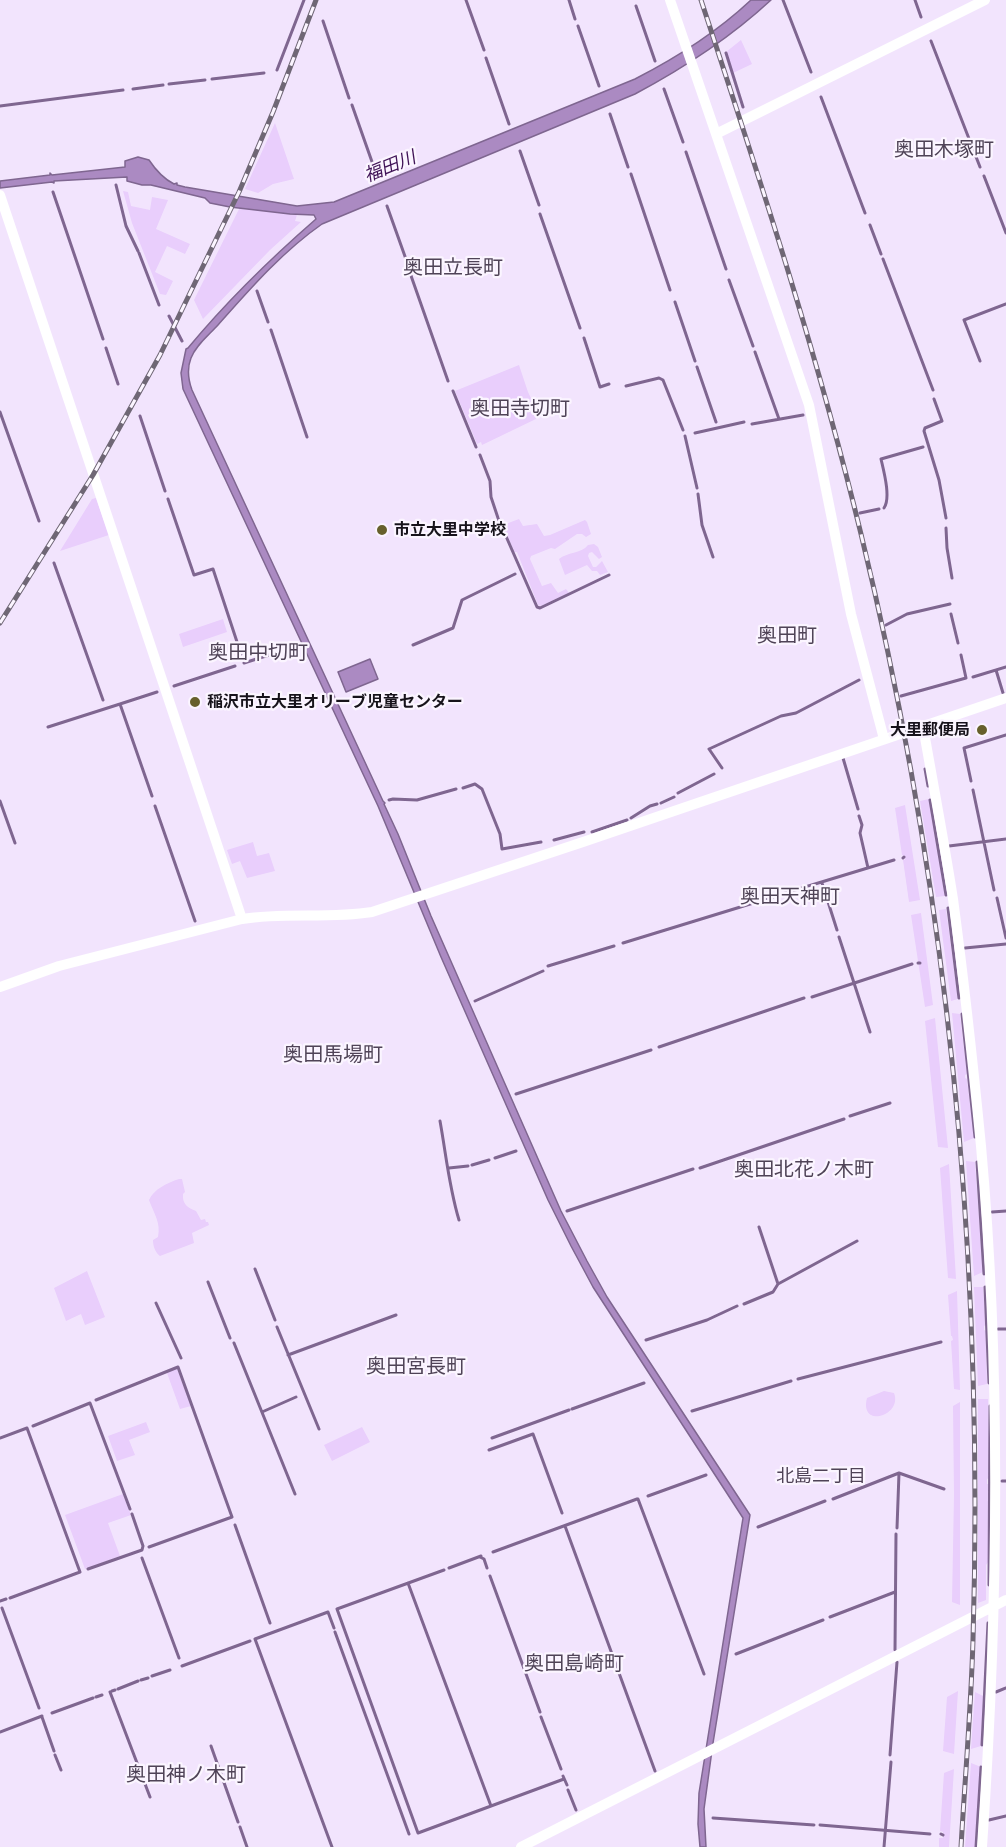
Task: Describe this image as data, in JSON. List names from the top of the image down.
{
  "districts": [
    "奥田木塚町",
    "奥田立長町",
    "奥田寺切町",
    "奥田町",
    "奥田中切町",
    "奥田天神町",
    "奥田馬場町",
    "奥田北花ノ木町",
    "奥田宮長町",
    "北島二丁目",
    "奥田島崎町",
    "奥田神ノ木町"
  ],
  "water": ["福田川"],
  "places": ["市立大里中学校", "稲沢市立大里オリーブ児童センター", "大里郵便局"]
}
